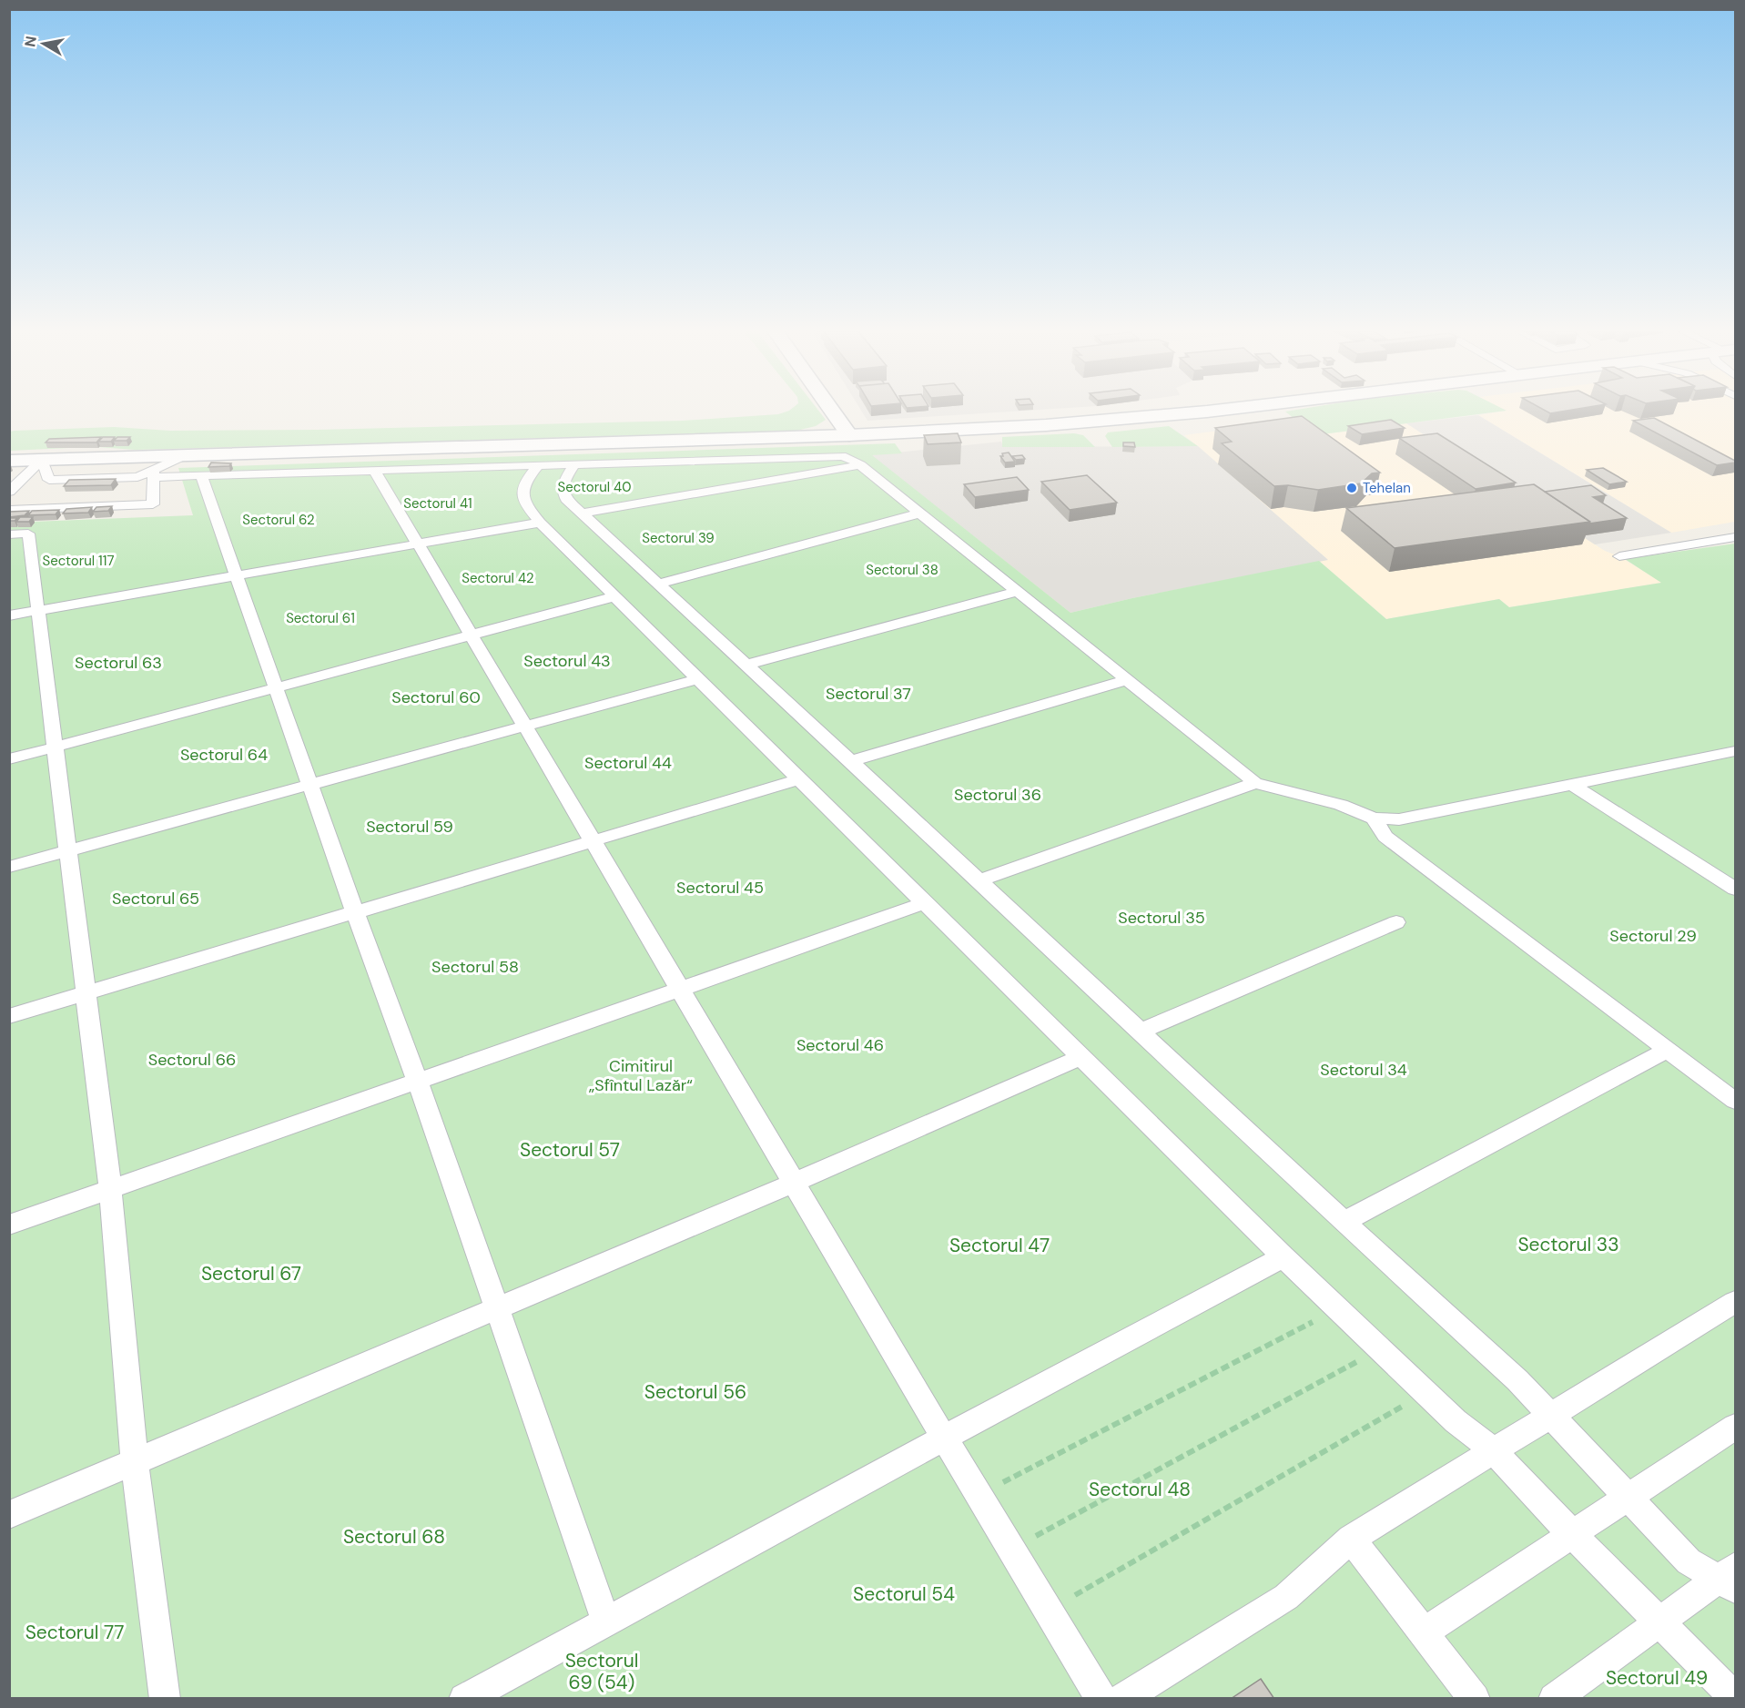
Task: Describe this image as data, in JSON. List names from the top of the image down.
{
  "parks": [
    "Sectorul 40",
    "Sectorul 41",
    "Sectorul 62",
    "Sectorul 39",
    "Sectorul 117",
    "Sectorul 38",
    "Sectorul 42",
    "Sectorul 61",
    "Sectorul 43",
    "Sectorul 63",
    "Sectorul 37",
    "Sectorul 60",
    "Sectorul 64",
    "Sectorul 44",
    "Sectorul 36",
    "Sectorul 59",
    "Sectorul 45",
    "Sectorul 65",
    "Sectorul 35",
    "Sectorul 29",
    "Sectorul 58",
    "Sectorul 46",
    "Sectorul 66",
    "Cimitirul „Sfîntul Lazăr“",
    "Sectorul 34",
    "Sectorul 57",
    "Sectorul 33",
    "Sectorul 47",
    "Sectorul 67",
    "Sectorul 56",
    "Sectorul 48",
    "Sectorul 68",
    "Sectorul 54",
    "Sectorul 77",
    "Sectorul 69 (54)",
    "Sectorul 49"
  ],
  "places": ["Tehelan"],
  "north": "left"
}
